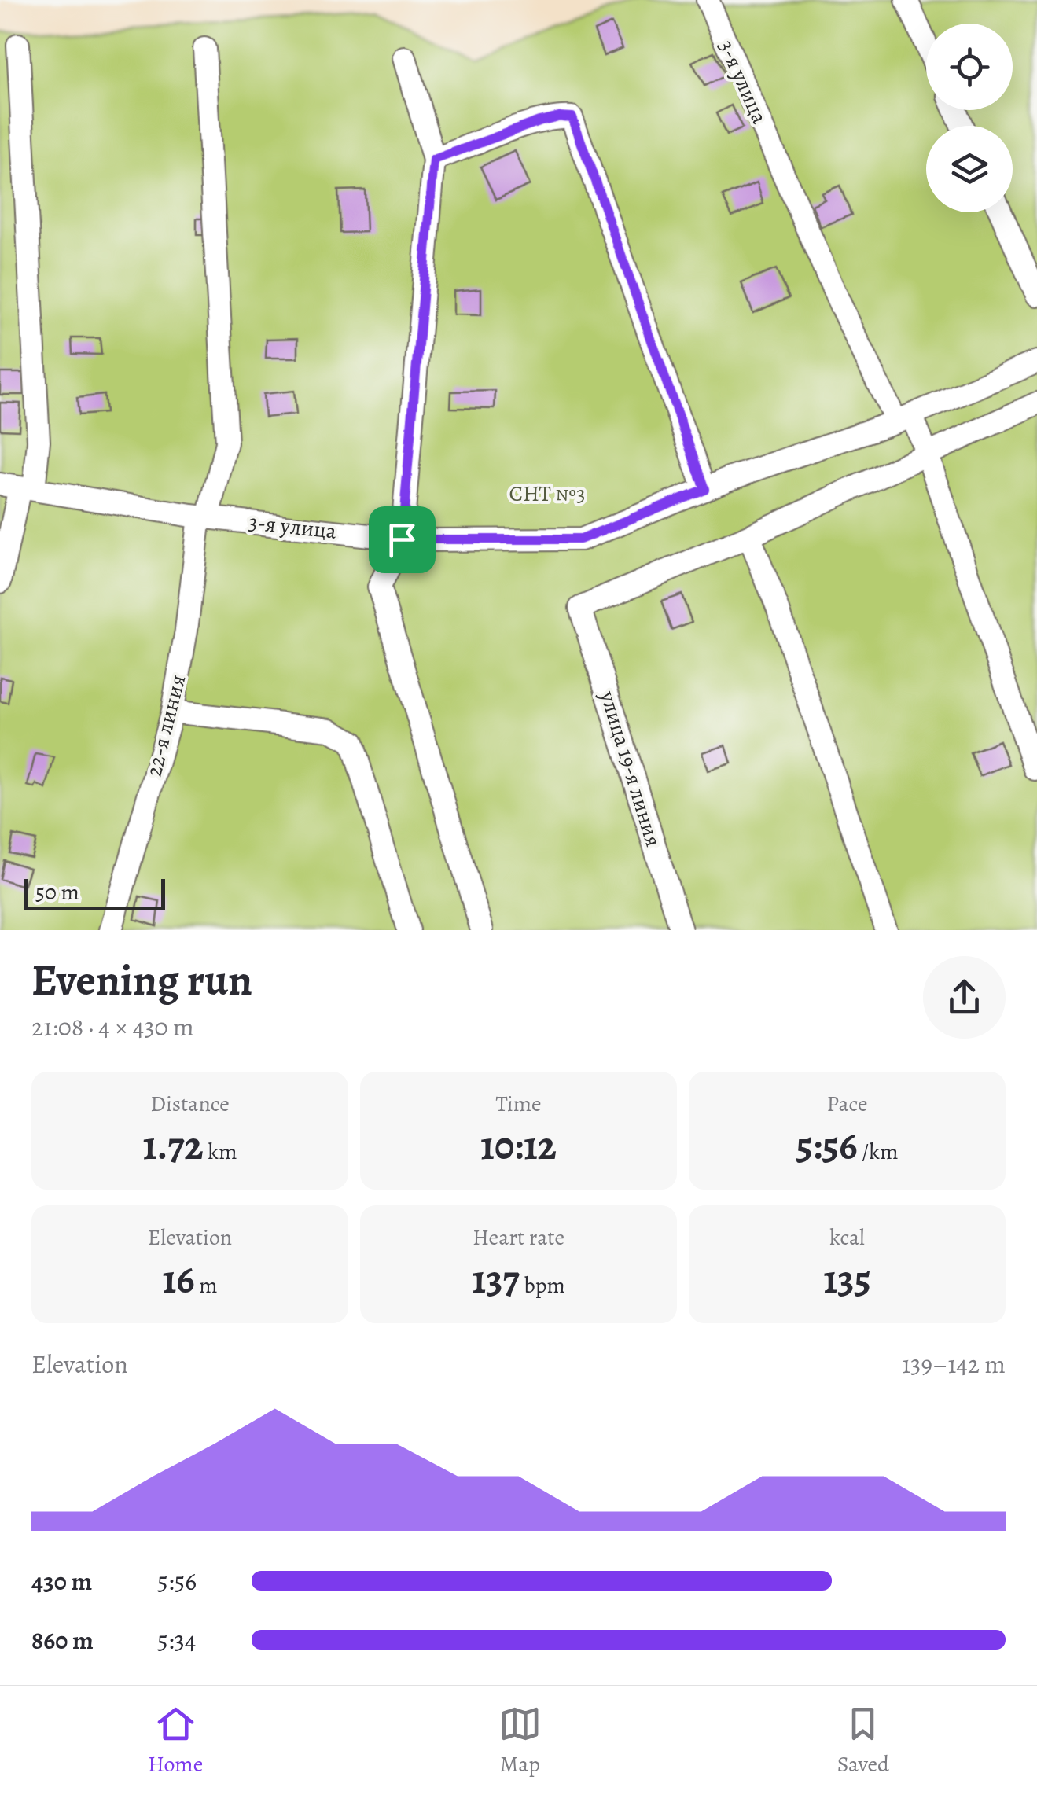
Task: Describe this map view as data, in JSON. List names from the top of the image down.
{
  "streets": {
    "street": ["3-я улица", "22-я линия", "улица 19-я линия"]
  },
  "crossings": [
    ["3-я улица", "22-я линия"]
  ],
  "parks": ["СНТ №3"],
  "scale_bar": "50 m",
  "page": {
    "scale": "50 m",
    "heading": ["Evening run", "21:08 · 4 × 430 m"],
    "stats": [
      ["Distance", "1.72 km"],
      ["Time", "10:12"],
      ["Pace", "5:56 /km"],
      ["Elevation", "16 m"],
      ["Heart rate", "137 bpm"],
      ["kcal", "135"]
    ],
    "chart": ["Elevation", "139–142 m"],
    "list": [
      {
        "name": "430 m",
        "note": "5:56"
      },
      {
        "name": "860 m",
        "note": "5:34"
      }
    ],
    "tabs": ["Home", "Map", "Saved"]
  }
}
